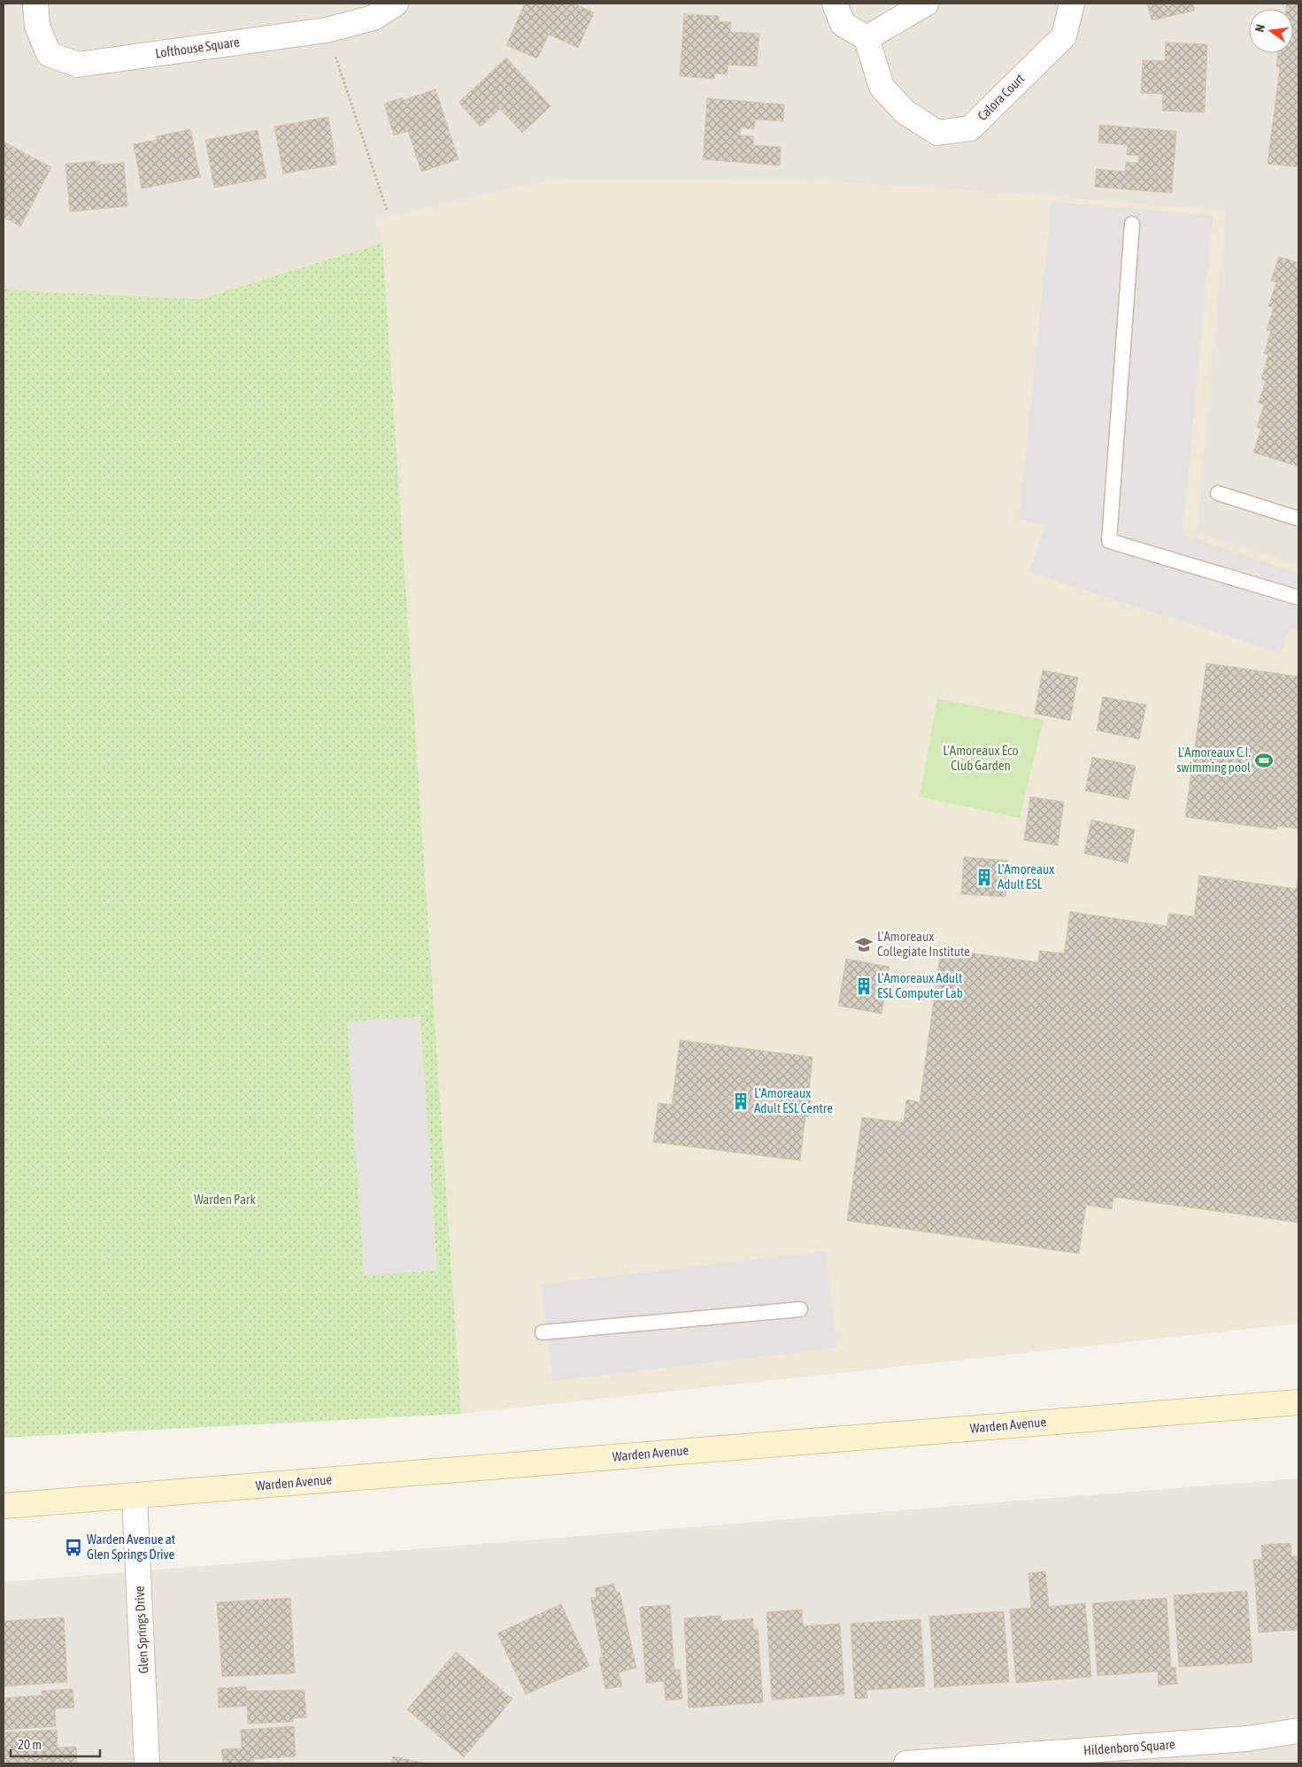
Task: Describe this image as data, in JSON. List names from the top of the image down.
{
  "streets": {
    "main road": ["Warden Avenue"],
    "street": [
      "Lofthouse Square",
      "Calora Court",
      "Glen Springs Drive",
      "Hildenboro Square"
    ]
  },
  "crossings": [
    ["Warden Avenue", "Glen Springs Drive"]
  ],
  "parks": ["L'Amoreaux Eco Club Garden", "Warden Park"],
  "places": {
    "sports": ["L'Amoreaux C.I. swimming pool"],
    "building": ["L'Amoreaux Adult ESL", "L'Amoreaux Adult ESL Computer Lab", "L'Amoreaux Adult ESL Centre"],
    "school or university": ["L'Amoreaux Collegiate Institute"],
    "bus stop": ["Warden Avenue at Glen Springs Drive"]
  },
  "scale_bar": "20 m",
  "north": "left"
}
